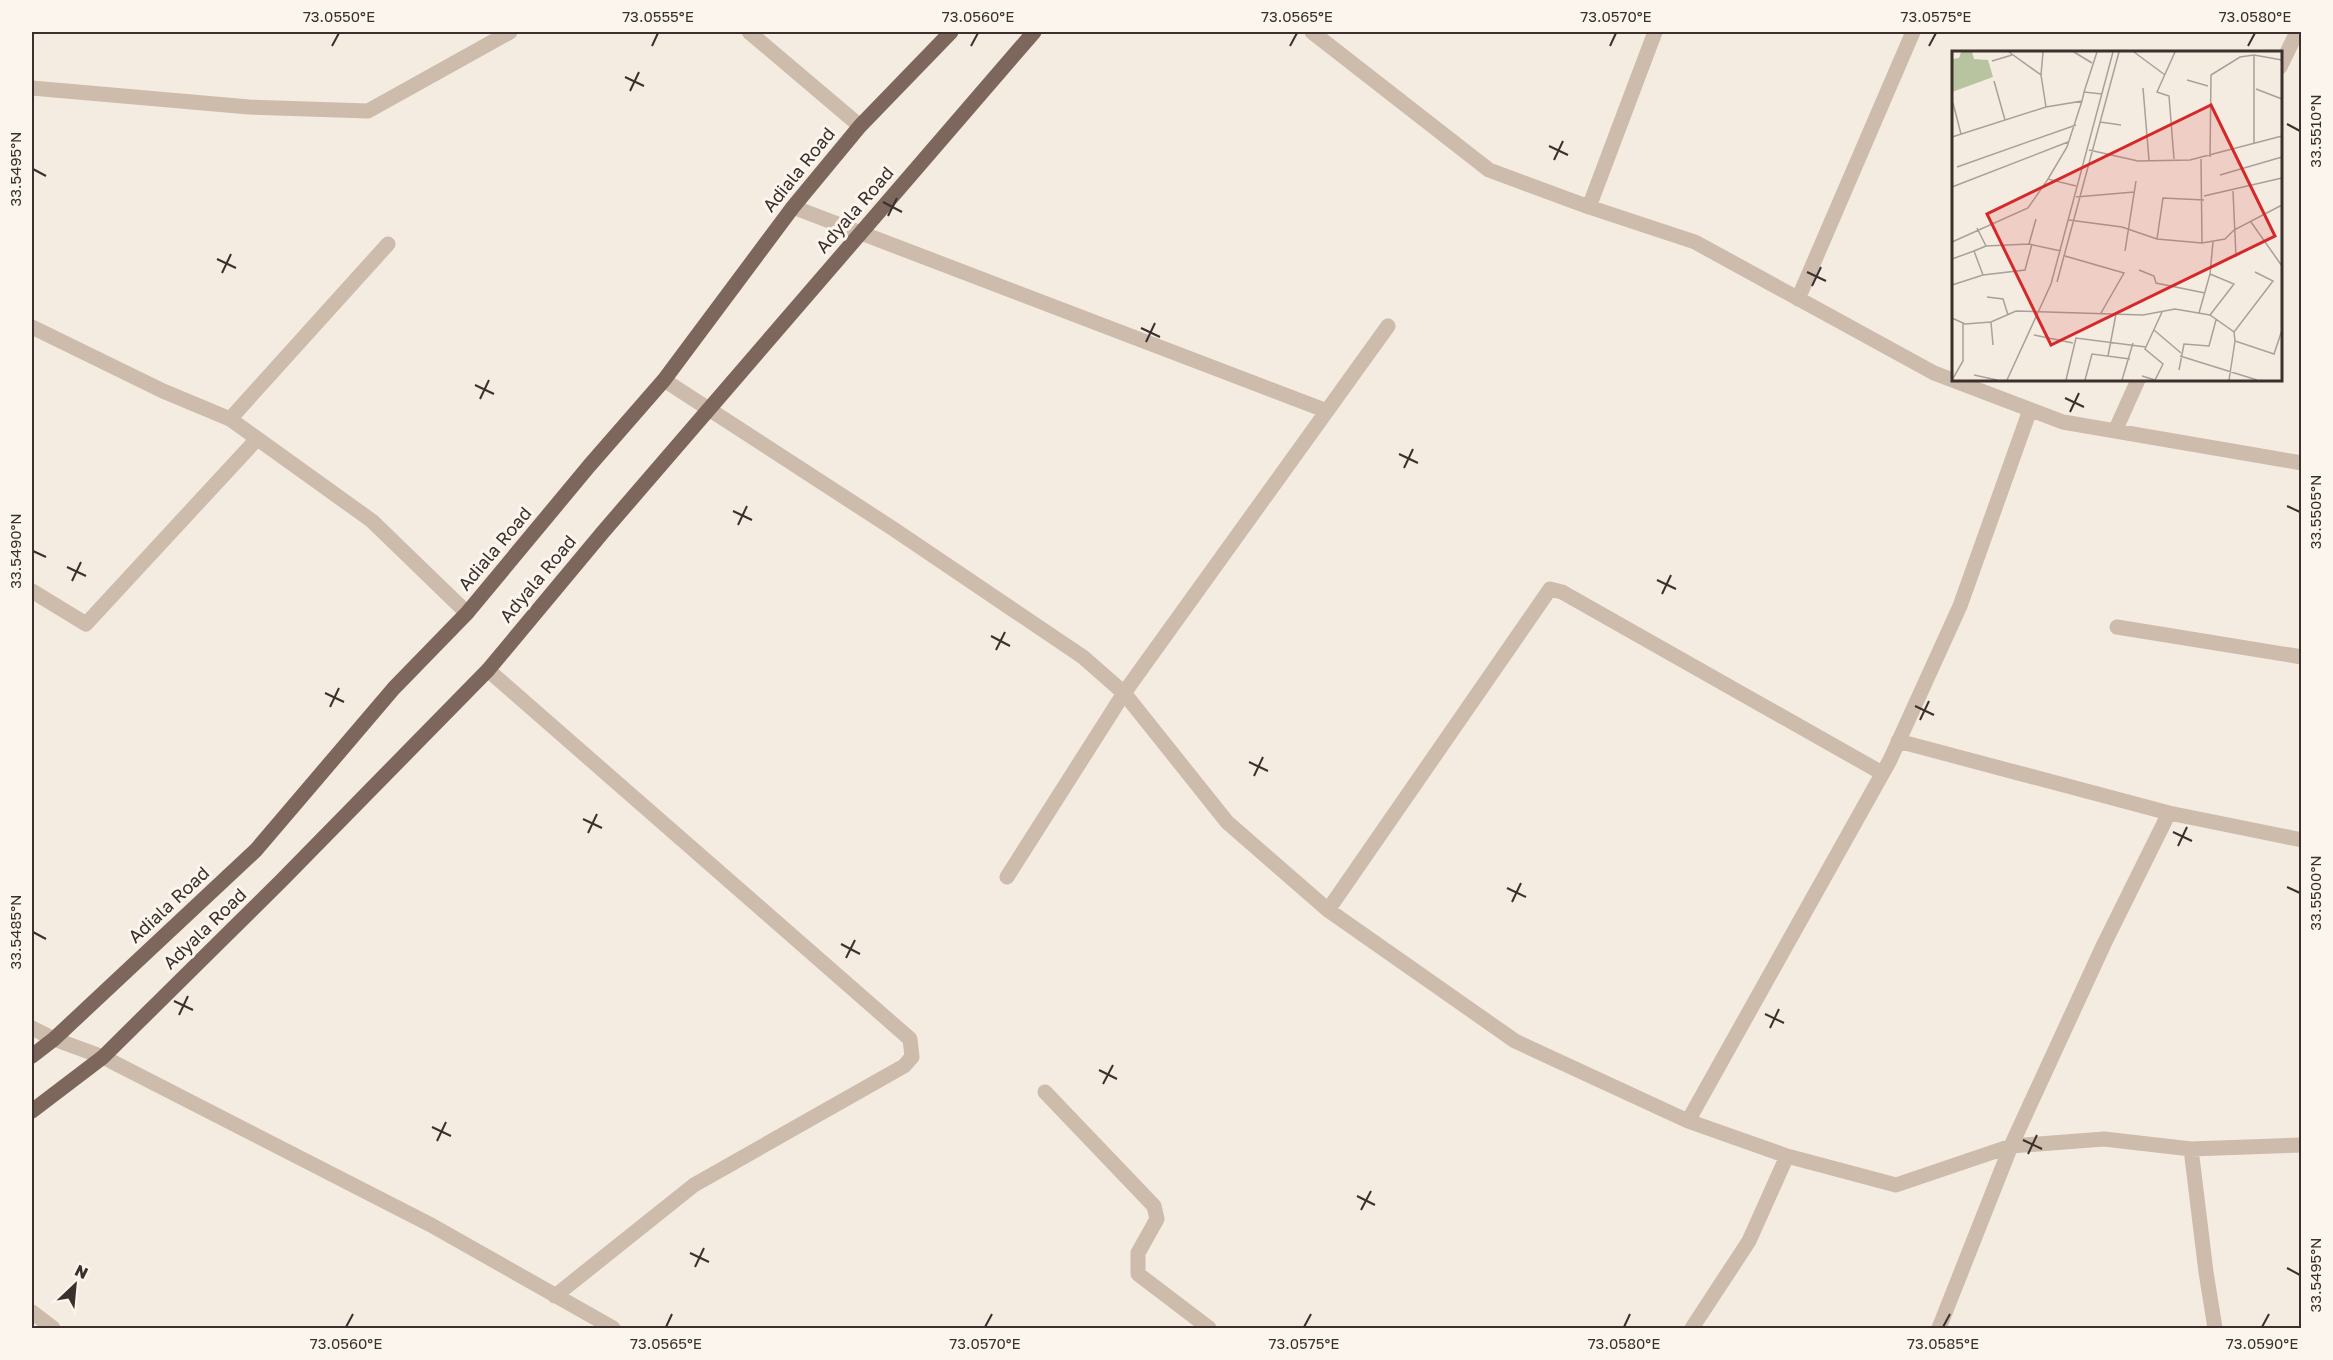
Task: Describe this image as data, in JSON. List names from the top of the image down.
{
  "streets": {
    "main road": ["Adiala Road", "Adyala Road"]
  },
  "north": "top right",
  "coordinates": [
    "73.0550°E",
    "73.0555°E",
    "73.0560°E",
    "73.0565°E",
    "73.0570°E",
    "73.0575°E",
    "73.0580°E",
    "33.5510°N",
    "33.5495°N",
    "33.5505°N",
    "33.5490°N",
    "33.5500°N",
    "33.5485°N",
    "73.0585°E",
    "73.0590°E"
  ]
}
